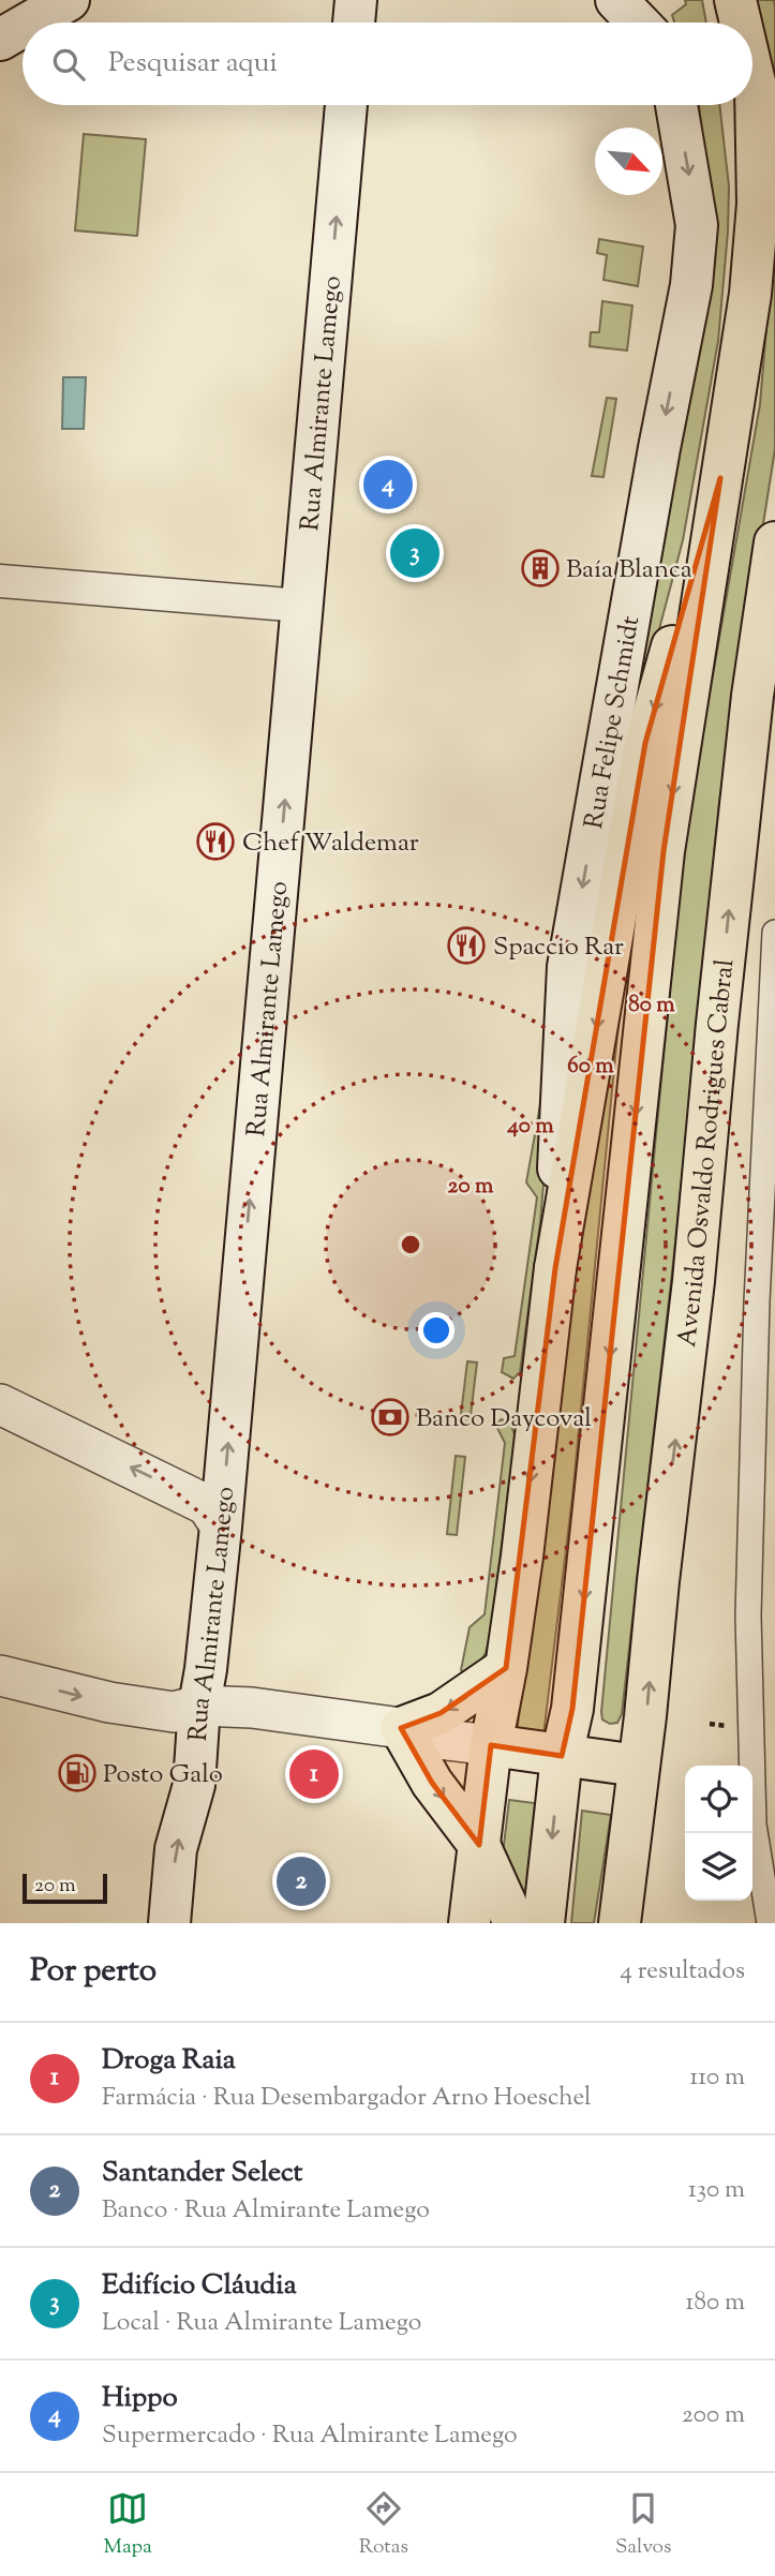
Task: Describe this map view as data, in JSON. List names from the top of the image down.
{
  "streets": {
    "main road": ["Rua Almirante Lamego", "Rua Felipe Schmidt", "Avenida Osvaldo Rodrigues Cabral"]
  },
  "places": {
    "building": ["Baía Blanca"],
    "restaurant": ["Chef Waldemar", "Spaccio Rar"],
    "bank": ["Banco Daycoval"],
    "fuel station": ["Posto Galo"]
  },
  "scale_bar": "20 m",
  "north": "bottom right",
  "page": {
    "search": "Pesquisar aqui",
    "pins": [
      "4",
      "3",
      "1",
      "2"
    ],
    "scale": "20 m",
    "heading": ["Por perto", "4 resultados"],
    "list": [
      {
        "mark": "1",
        "name": "Droga Raia",
        "note": "Farmácia · Rua Desembargador Arno Hoeschel",
        "value": "110 m"
      },
      {
        "mark": "2",
        "name": "Santander Select",
        "note": "Banco · Rua Almirante Lamego",
        "value": "130 m"
      },
      {
        "mark": "3",
        "name": "Edifício Cláudia",
        "note": "Local · Rua Almirante Lamego",
        "value": "180 m"
      },
      {
        "mark": "4",
        "name": "Hippo",
        "note": "Supermercado · Rua Almirante Lamego",
        "value": "200 m"
      }
    ],
    "nav": ["Mapa", "Rotas", "Salvos"]
  },
  "rings": [
    "80 m",
    "60 m",
    "40 m",
    "20 m"
  ]
}
